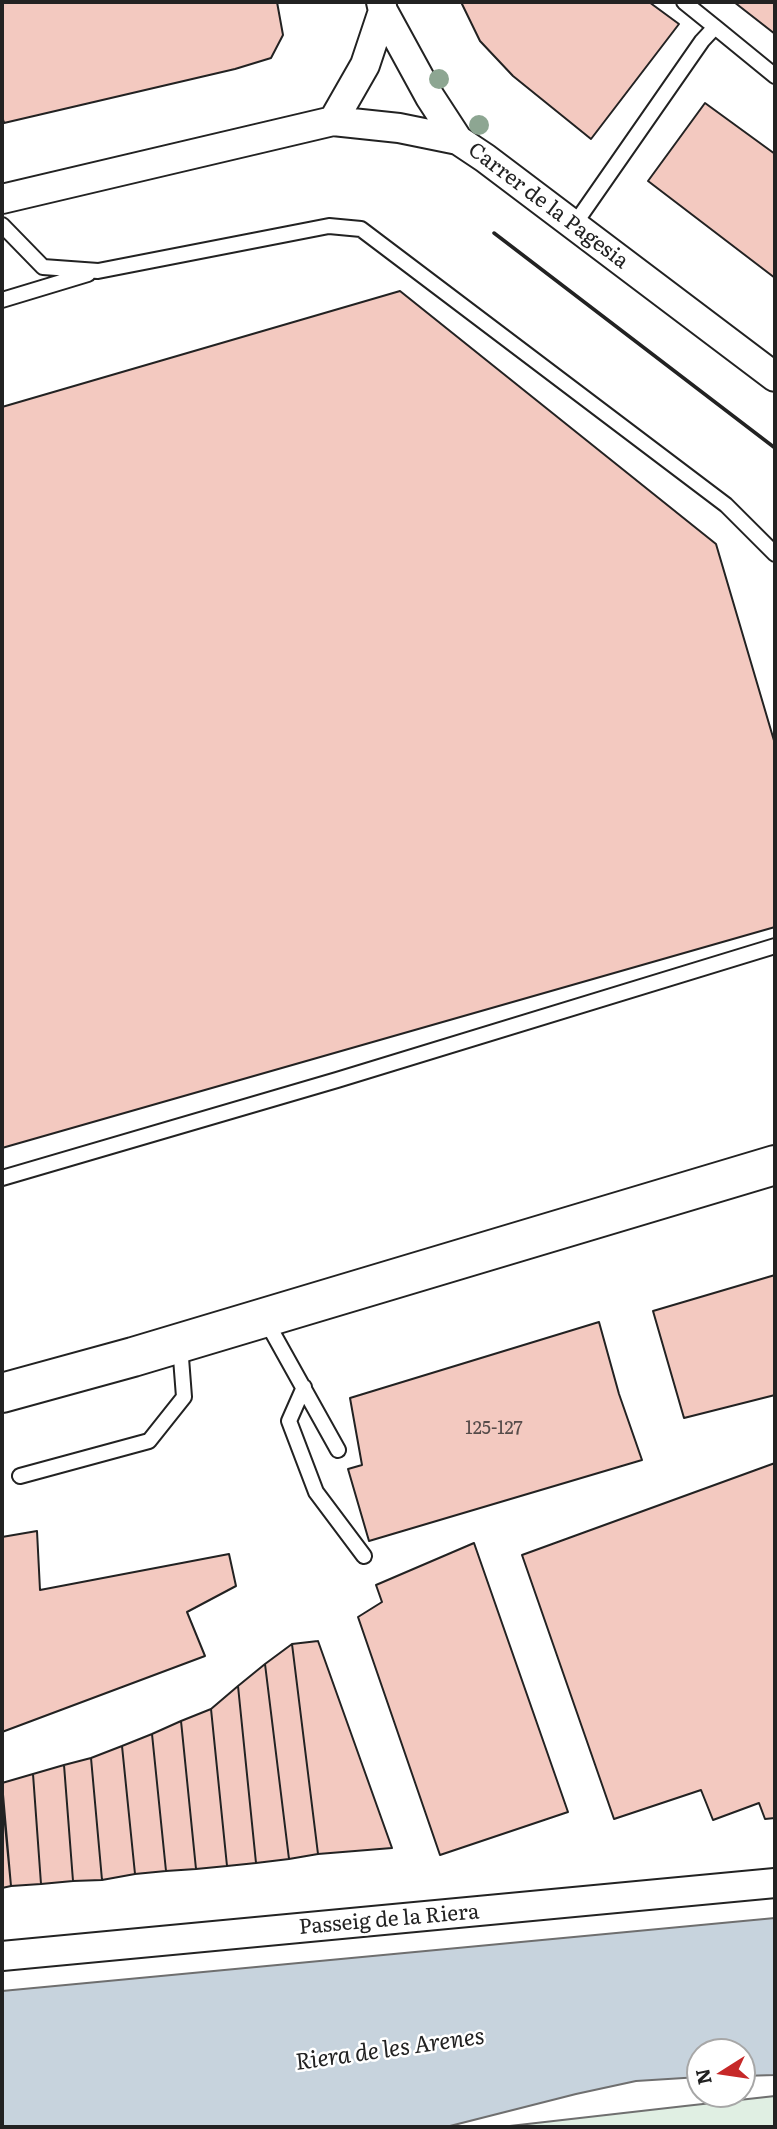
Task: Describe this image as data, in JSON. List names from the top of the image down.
{
  "streets": {
    "street": ["Carrer de la Pagesia", "Passeig de la Riera"]
  },
  "water": ["Riera de les Arenes"],
  "house_numbers": ["125-127"],
  "north": "left"
}
